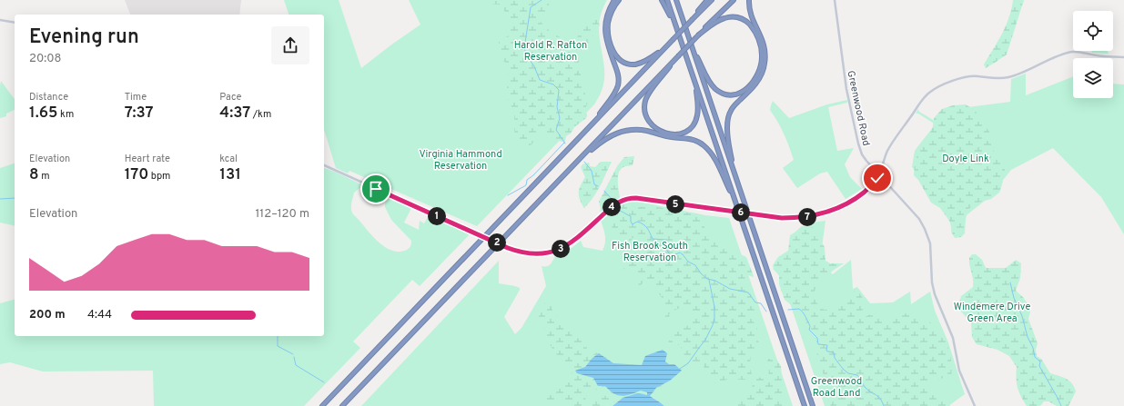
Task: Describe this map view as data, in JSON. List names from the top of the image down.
{
  "streets": {
    "street": ["Greenwood Road"]
  },
  "parks": [
    "Harold R. Rafton Reservation",
    "Virginia Hammond Reservation",
    "Doyle Link",
    "Fish Brook South Reservation",
    "Windemere Drive Green Area",
    "Greenwood Road Land"
  ],
  "page": {
    "heading": ["Evening run", "20:08"],
    "stats": [
      ["Distance", "1.65 km"],
      ["Time", "7:37"],
      ["Pace", "4:37 /km"],
      ["Elevation", "8 m"],
      ["Heart rate", "170 bpm"],
      ["kcal", "131"]
    ],
    "pins": [
      "5",
      "4",
      "6",
      "1",
      "7",
      "2",
      "3"
    ],
    "chart": ["Elevation", "112–120 m"],
    "list": [
      {
        "name": "200 m",
        "note": "4:44"
      }
    ]
  }
}
